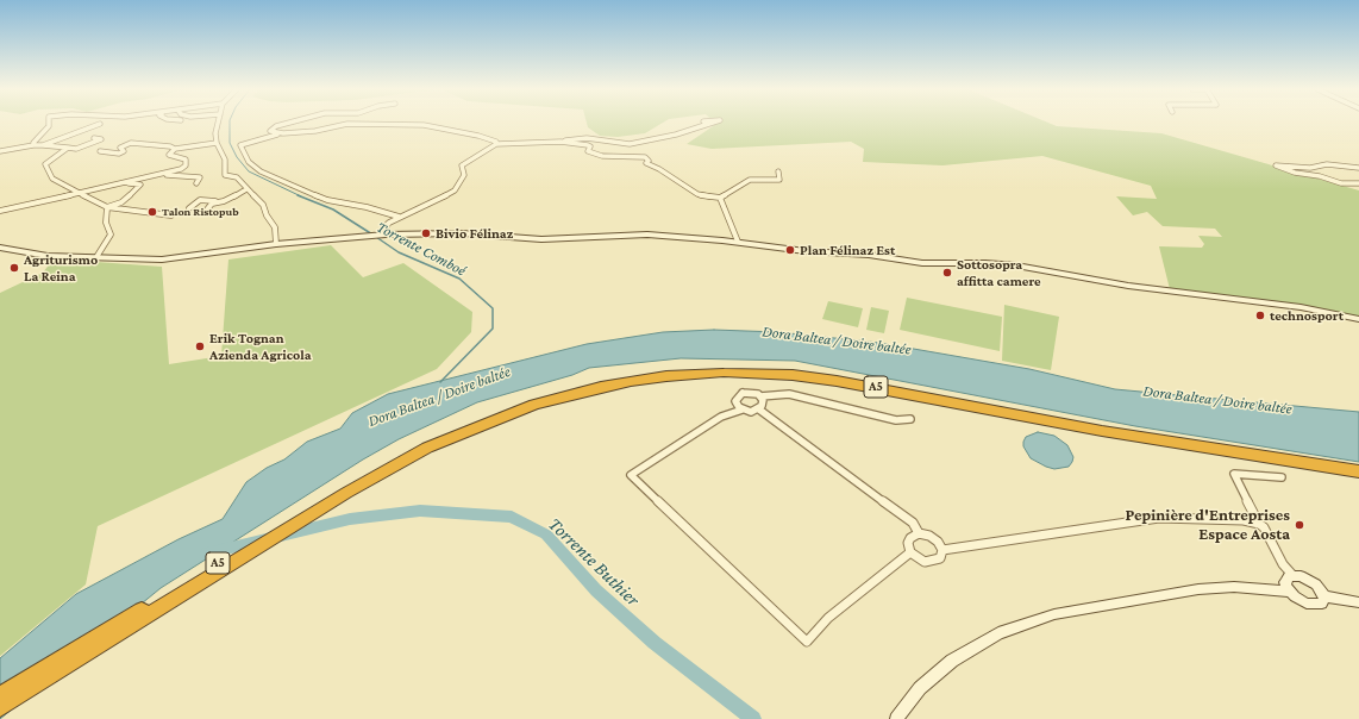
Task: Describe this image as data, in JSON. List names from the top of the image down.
{
  "streets": {
    "highway": ["A5"]
  },
  "water": ["Torrente Comboé", "Dora Baltea / Doire baltée", "Torrente Buthier"],
  "places": [
    "Talon Ristopub",
    "Bivio Félinaz",
    "Plan Félinaz Est",
    "Agriturismo La Reina",
    "Sottosopra affitta camere",
    "technosport",
    "Erik Tognan Azienda Agricola",
    "Pepinière d'Entreprises Espace Aosta"
  ]
}
